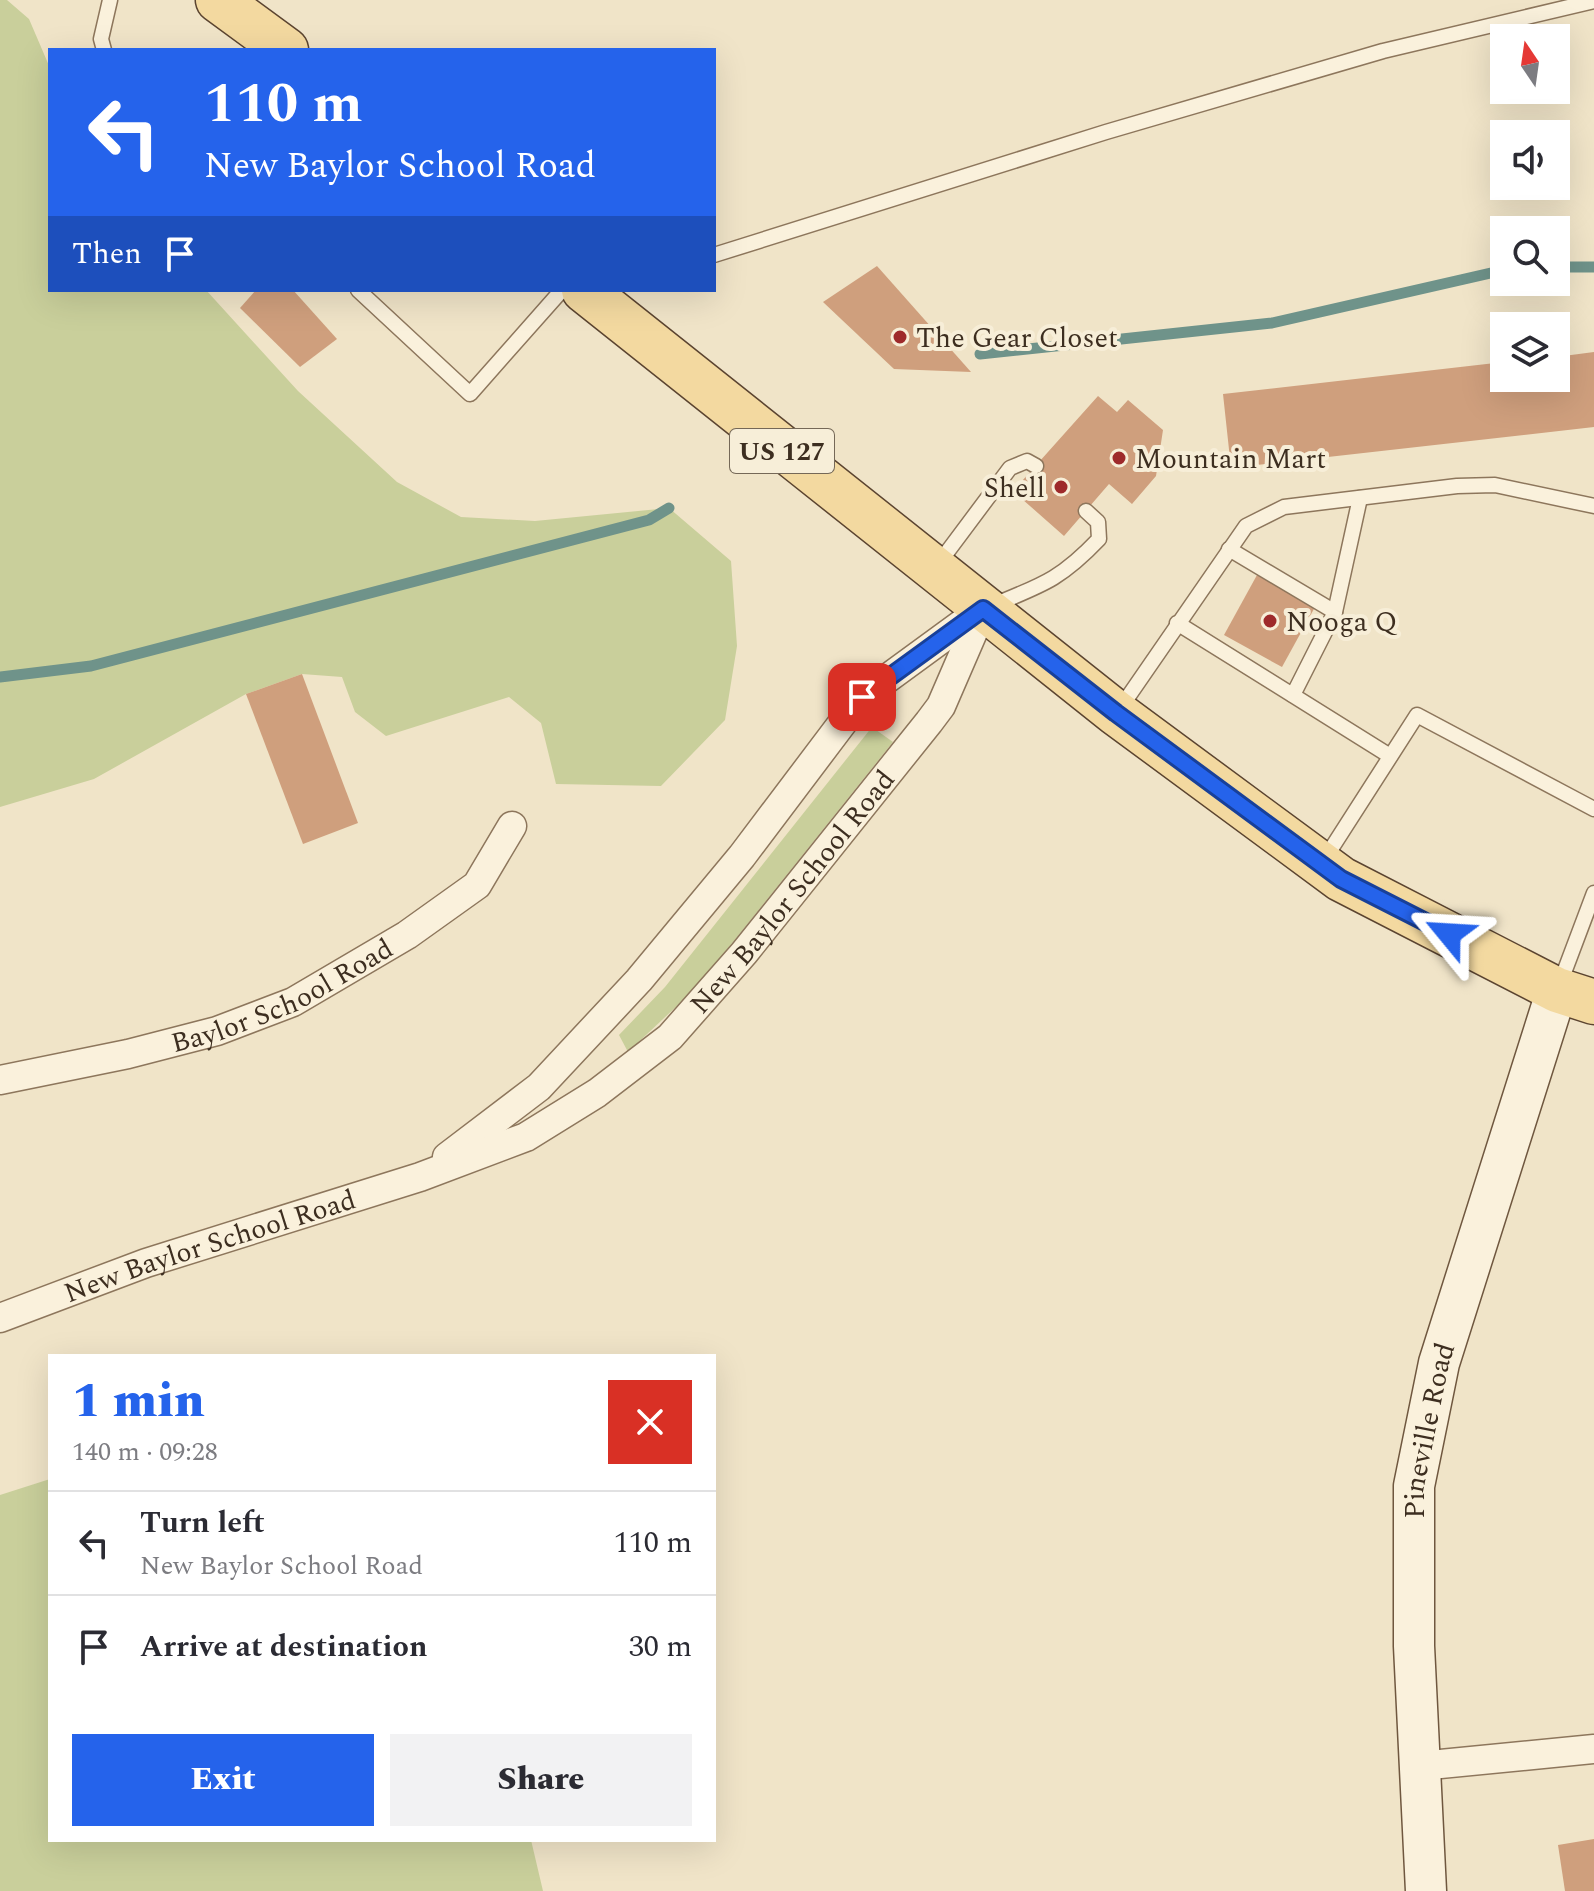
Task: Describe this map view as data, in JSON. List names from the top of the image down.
{
  "streets": {
    "main road": ["US 127", "Pineville Road"],
    "street": ["New Baylor School Road", "Baylor School Road"]
  },
  "crossings": [
    ["US 127", "New Baylor School Road"],
    ["US 127", "Pineville Road"]
  ],
  "places": [
    "The Gear Closet",
    "Mountain Mart",
    "Shell",
    "Nooga Q"
  ],
  "north": "top",
  "page": {
    "turn": ["110 m", "New Baylor School Road"],
    "then": "Then",
    "heading": ["1 min", "140 m · 09:28"],
    "list": [
      {
        "name": "Turn left",
        "note": "New Baylor School Road",
        "value": "110 m"
      },
      {
        "name": "Arrive at destination",
        "value": "30 m"
      }
    ],
    "buttons": ["Exit", "Share"]
  }
}
